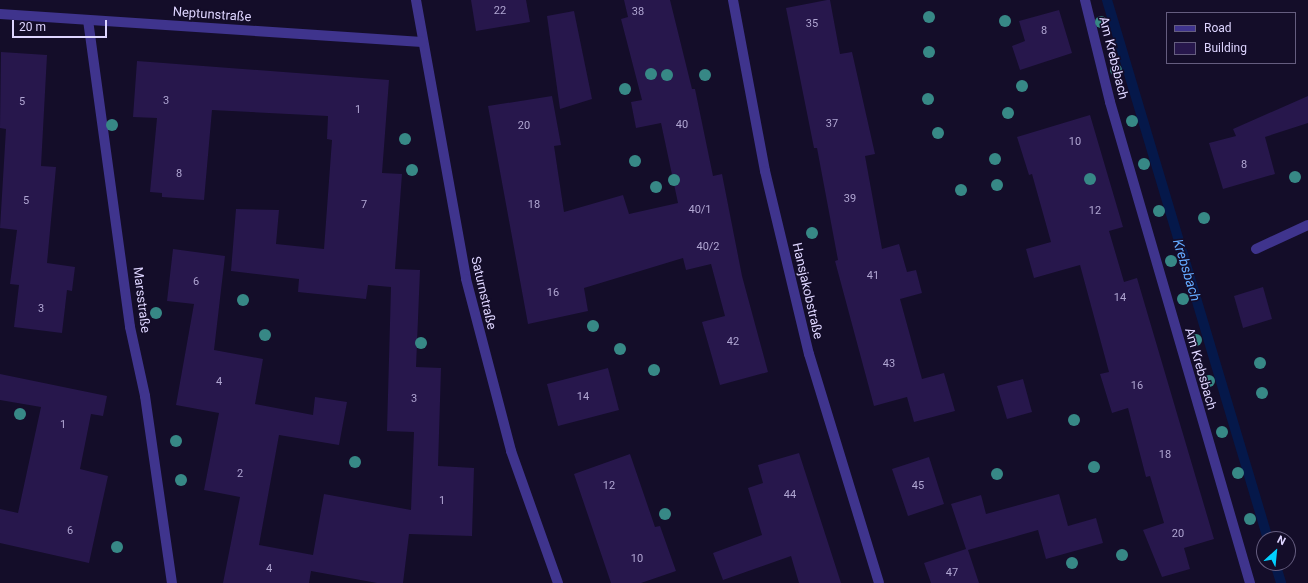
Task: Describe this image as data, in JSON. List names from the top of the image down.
{
  "streets": {
    "street": [
      "Neptunstraße",
      "Am Krebsbach",
      "Hansjakobstraße",
      "Saturnstraße",
      "Marsstraße"
    ]
  },
  "crossings": [
    ["Neptunstraße", "Saturnstraße"],
    ["Neptunstraße", "Marsstraße"]
  ],
  "water": ["Krebsbach"],
  "house_numbers": [
    "22",
    "38",
    "35",
    "8",
    "3",
    "5",
    "1",
    "37",
    "40",
    "20",
    "10",
    "8",
    "8",
    "39",
    "5",
    "7",
    "18",
    "40/1",
    "12",
    "40/2",
    "41",
    "6",
    "16",
    "14",
    "3",
    "42",
    "43",
    "4",
    "16",
    "14",
    "3",
    "1",
    "18",
    "2",
    "12",
    "45",
    "44",
    "1",
    "6",
    "20",
    "10",
    "4",
    "47"
  ],
  "legend": ["Road", "Building"],
  "scale_bar": "20 m",
  "north": "top right"
}
